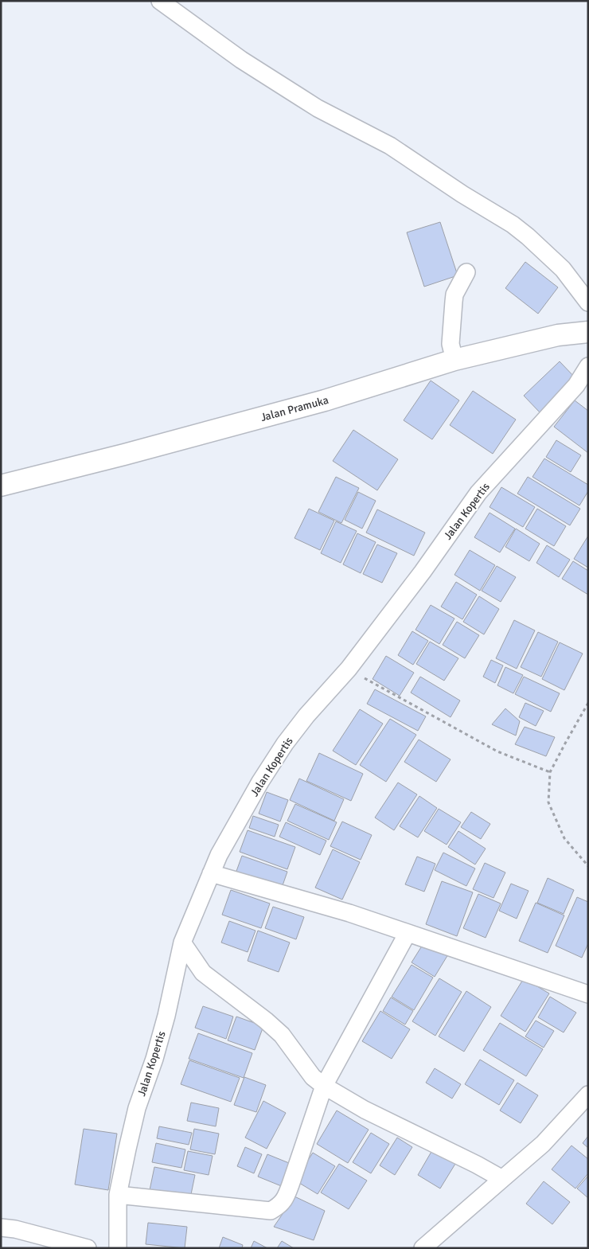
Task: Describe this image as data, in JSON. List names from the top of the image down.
{
  "streets": {
    "street": ["Jalan Pramuka", "Jalan Kopertis"]
  }
}
